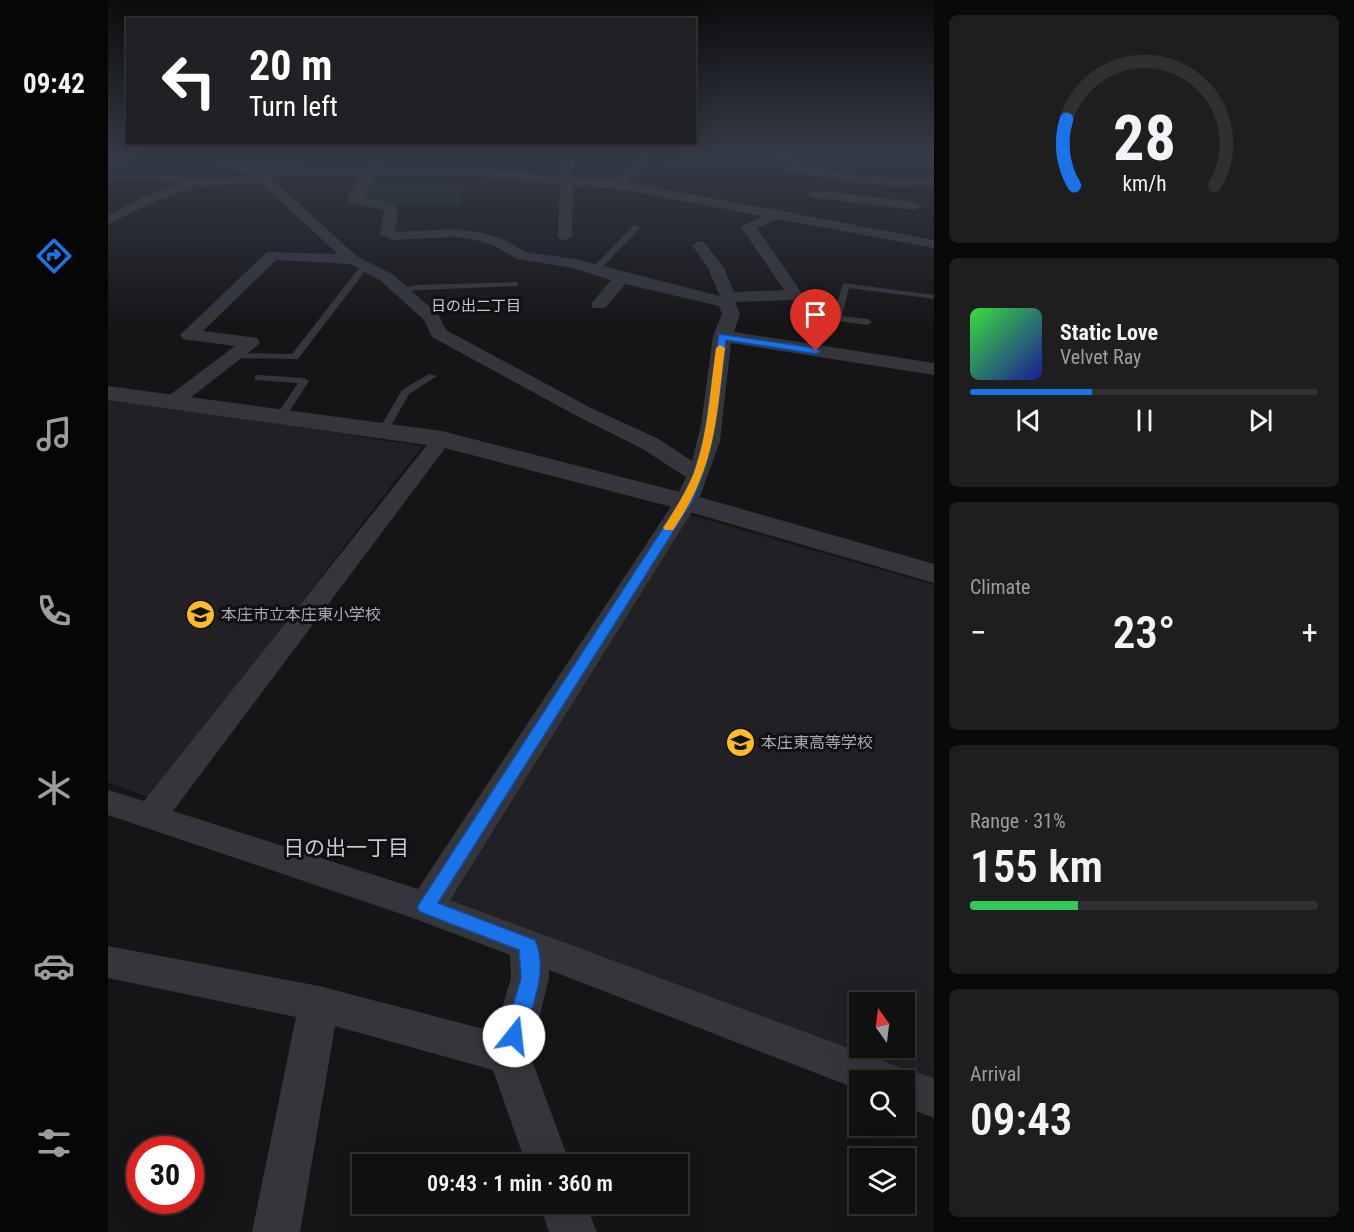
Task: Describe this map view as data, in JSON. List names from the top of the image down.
{
  "districts": ["日の出二丁目", "日の出一丁目"],
  "places": {
    "school or university": ["本庄市立本庄東小学校", "本庄東高等学校"]
  },
  "north": "top",
  "page": {
    "tabs": "09:42",
    "turn": ["20 m", "Turn left"],
    "song": ["Static Love", "Velvet Ray"],
    "tile": [
      "Climate",
      ["Range · 31%", "155 km"],
      ["Arrival", "09:43"]
    ],
    "heat": ["−", "23°", "+"],
    "limit": "30",
    "trip": "09:43 · 1 min · 360 m",
    "gauge": ["28", "km/h"]
  }
}
